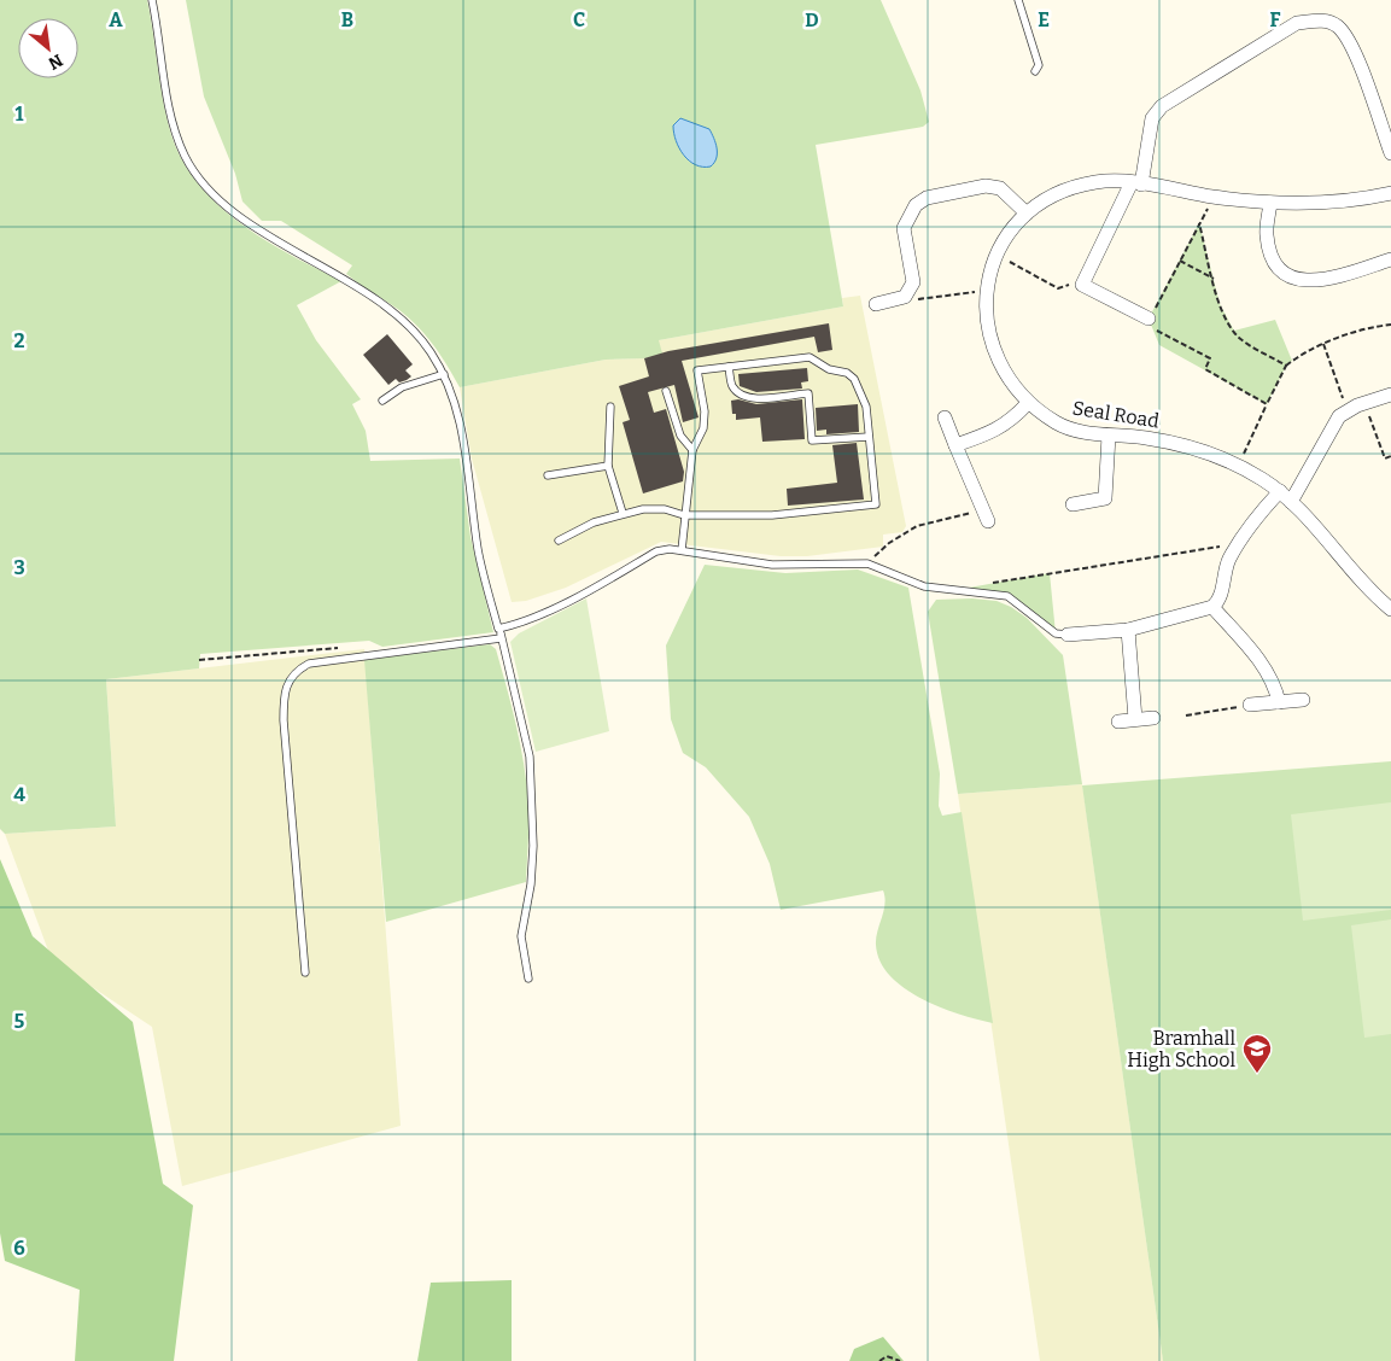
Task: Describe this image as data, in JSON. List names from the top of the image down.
{
  "streets": {
    "street": ["Seal Road"]
  },
  "places": {
    "school or university": ["Bramhall High School"]
  },
  "north": "bottom right",
  "grid": {
    "columns": [
      "A",
      "B",
      "C",
      "D",
      "E",
      "F"
    ],
    "rows": [
      "1",
      "2",
      "3",
      "4",
      "5",
      "6"
    ]
  }
}
